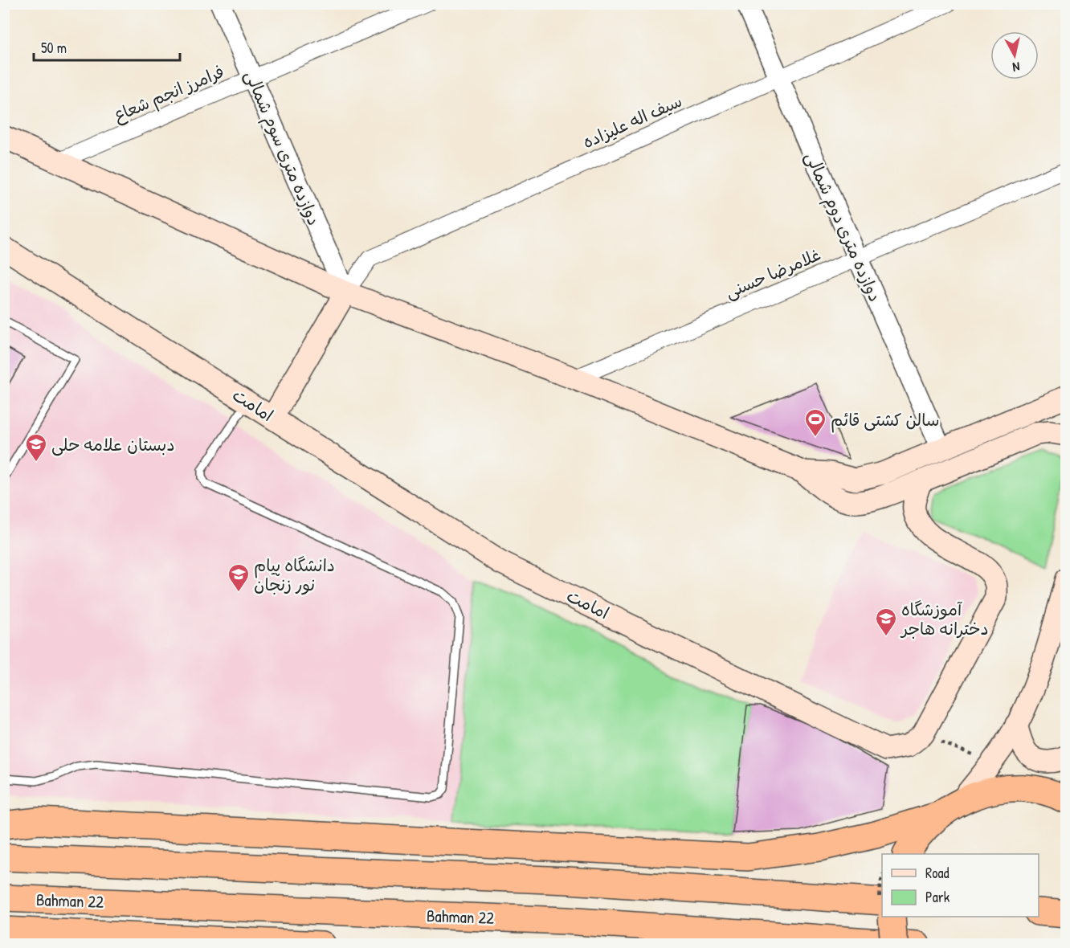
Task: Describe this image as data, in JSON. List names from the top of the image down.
{
  "streets": {
    "highway": ["Bahman 22"],
    "main road": ["امامت"],
    "street": [
      "فرامرز انجم شعاع",
      "سیف اله علیزاده",
      "دوازده متری سوم شمالی",
      "دوازده متری دوم شمالی",
      "غلامرضا حسنی"
    ]
  },
  "crossings": [
    ["فرامرز انجم شعاع", "دوازده متری سوم شمالی"],
    ["سیف اله علیزاده", "دوازده متری سوم شمالی"],
    ["سیف اله علیزاده", "دوازده متری دوم شمالی"],
    ["دوازده متری دوم شمالی", "غلامرضا حسنی"]
  ],
  "places": {
    "sports": ["سالن کشتی قائم"],
    "school or university": ["دبستان علامه حلی", "دانشگاه پیام نور زنجان", "آموزشگاه دخترانه هاجر"]
  },
  "legend": ["Road", "Park"],
  "scale_bar": "50 m",
  "north": "bottom"
}
